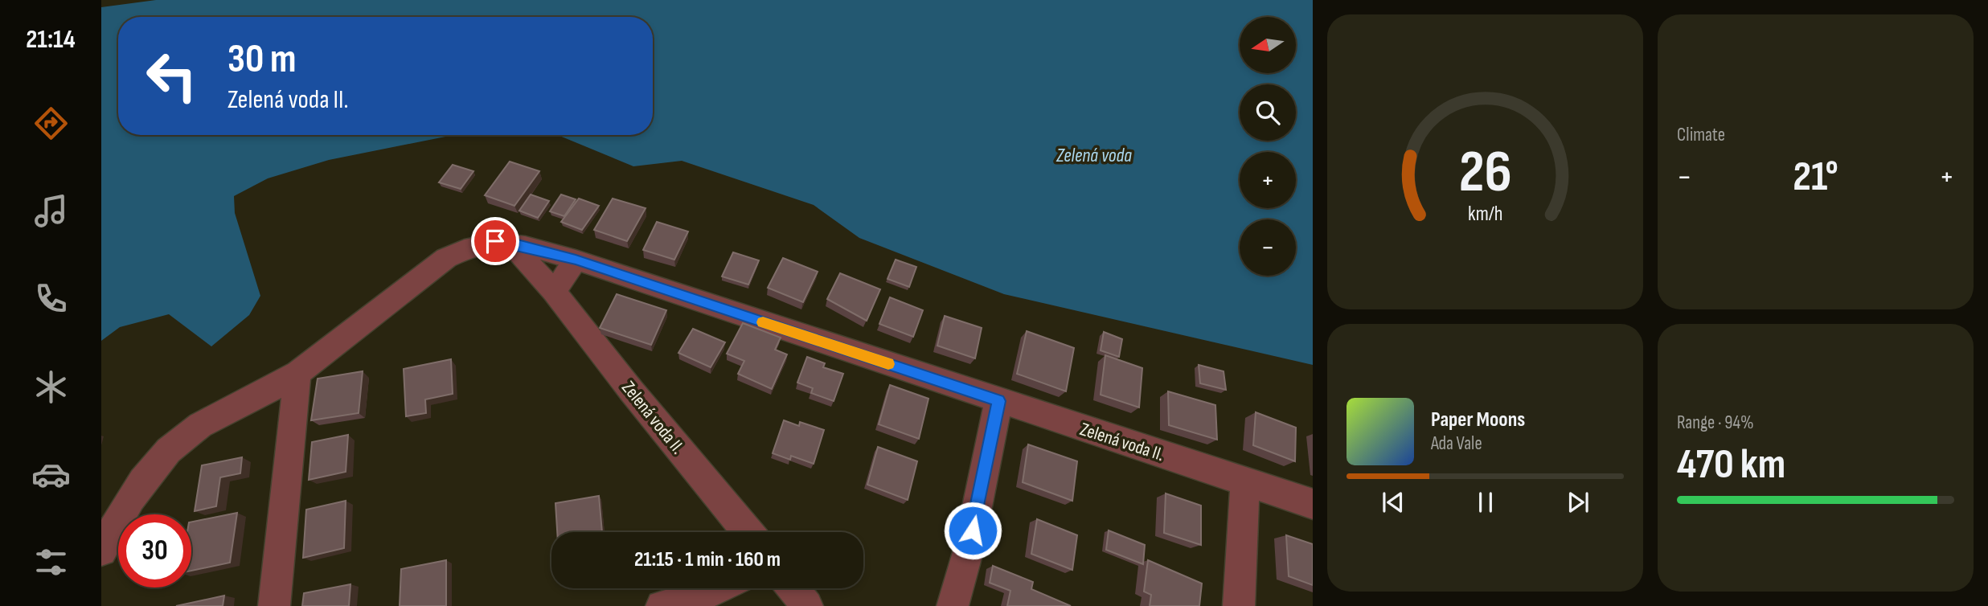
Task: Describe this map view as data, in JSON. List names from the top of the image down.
{
  "streets": {
    "street": ["Zelená voda II."]
  },
  "water": ["Zelená voda"],
  "north": "left",
  "page": {
    "tabs": "21:14",
    "tile": [
      "Climate",
      ["Range · 94%", "470 km"]
    ],
    "map_buttons": ["+", "−"],
    "turn": ["30 m", "Zelená voda II."],
    "heat": ["−", "21°", "+"],
    "song": ["Paper Moons", "Ada Vale"],
    "limit": "30",
    "trip": "21:15 · 1 min · 160 m",
    "gauge": ["26", "km/h"]
  }
}
